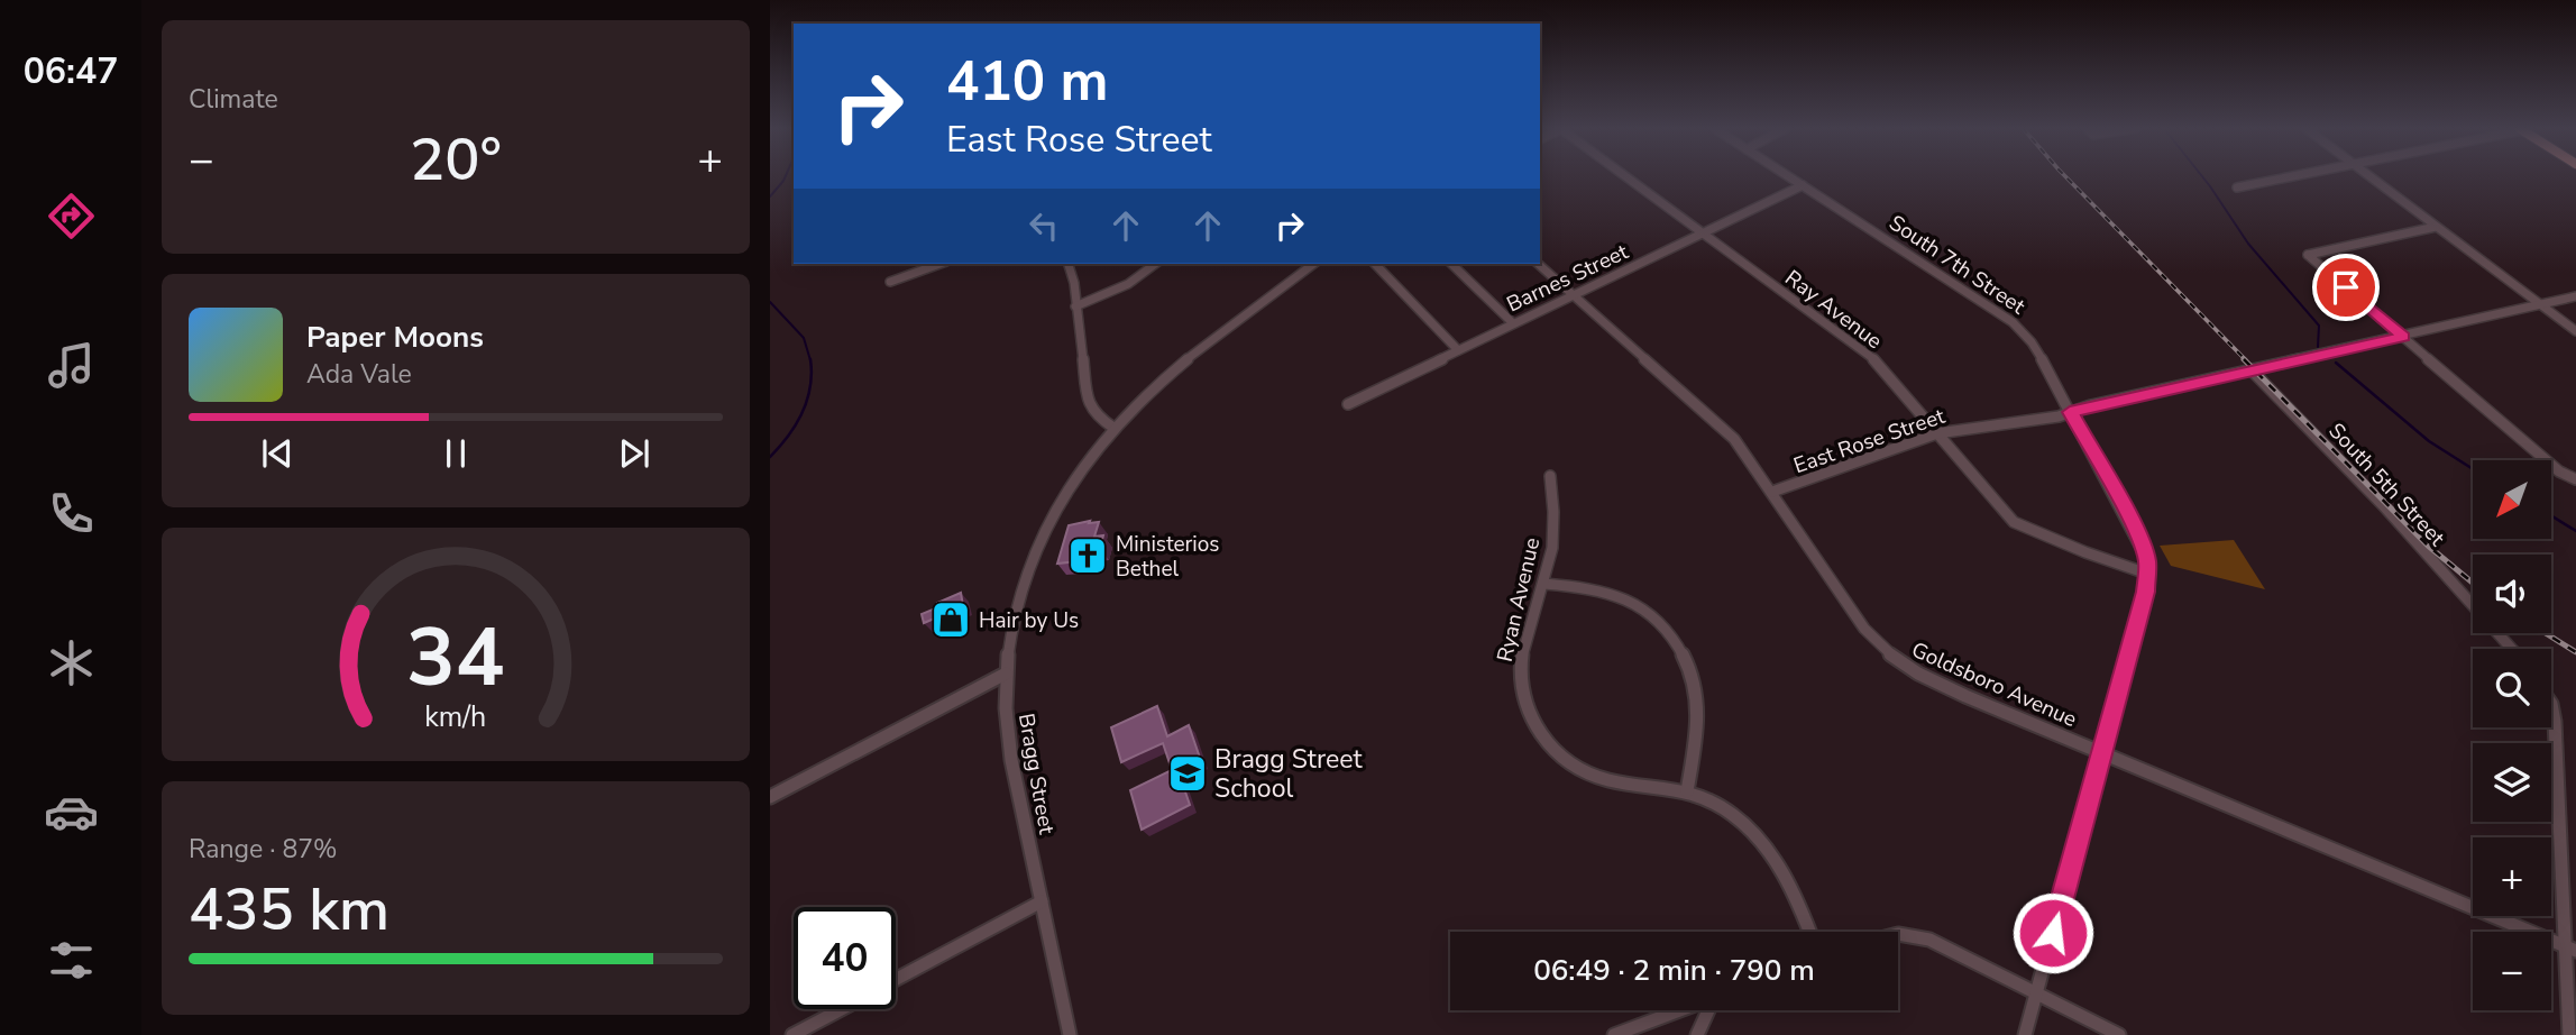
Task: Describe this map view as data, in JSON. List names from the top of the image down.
{
  "streets": {
    "street": [
      "South 7th Street",
      "Barnes Street",
      "Ray Avenue",
      "East Rose Street",
      "South 5th Street",
      "Ryan Avenue",
      "Goldsboro Avenue",
      "Bragg Street"
    ]
  },
  "crossings": [
    ["South 7th Street", "Barnes Street"],
    ["South 7th Street", "Ray Avenue"],
    ["South 7th Street", "East Rose Street"],
    ["South 7th Street", "Goldsboro Avenue"],
    ["Barnes Street", "Ray Avenue"],
    ["Barnes Street", "Goldsboro Avenue"],
    ["Ray Avenue", "East Rose Street"],
    ["East Rose Street", "South 5th Street"],
    ["East Rose Street", "Goldsboro Avenue"]
  ],
  "places": {
    "church": ["Ministerios Bethel"],
    "shop": ["Hair by Us"],
    "school or university": ["Bragg Street School"]
  },
  "north": "bottom left",
  "page": {
    "tabs": "06:47",
    "tile": [
      "Climate",
      ["Range · 87%", "435 km"]
    ],
    "turn": ["410 m", "East Rose Street"],
    "heat": ["−", "20°", "+"],
    "song": ["Paper Moons", "Ada Vale"],
    "map_buttons": ["+", "−"],
    "limit": "40",
    "trip": "06:49 · 2 min · 790 m",
    "gauge": ["34", "km/h"]
  }
}
